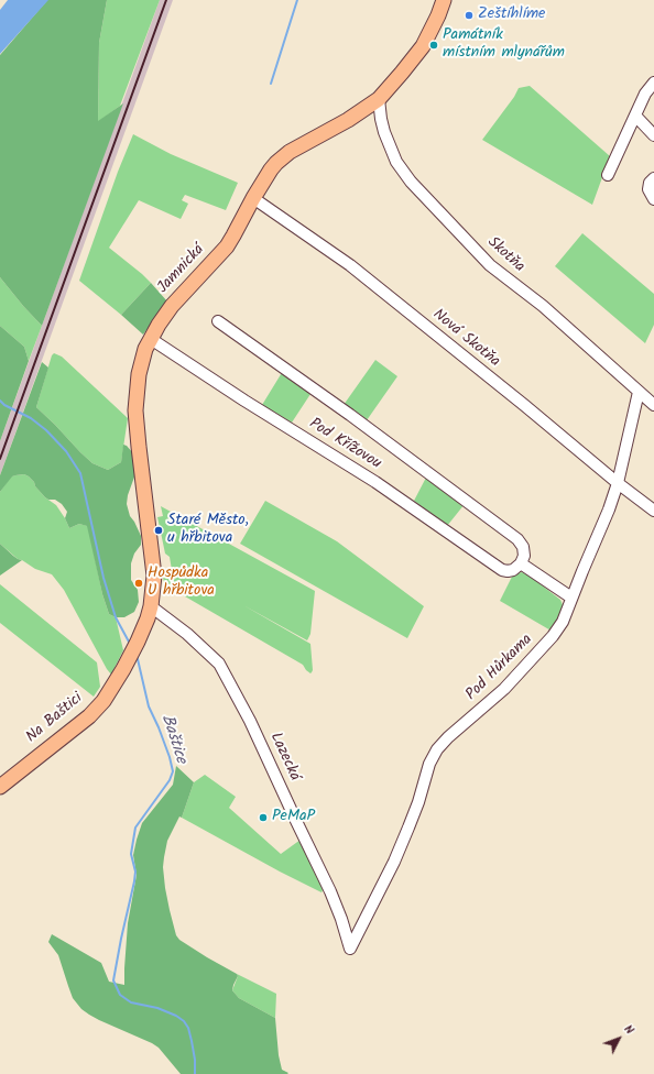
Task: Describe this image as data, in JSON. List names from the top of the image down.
{
  "streets": {
    "main road": ["Jamnická", "Na Baštici"],
    "street": [
      "Skotňa",
      "Nová Skotňa",
      "Pod Křížovou",
      "Pod Hůrkama",
      "Lazecká"
    ]
  },
  "crossings": [
    ["Skotňa", "Jamnická"],
    ["Skotňa", "Pod Hůrkama"],
    ["Jamnická", "Nová Skotňa"],
    ["Jamnická", "Pod Křížovou"],
    ["Jamnická", "Na Baštici"],
    ["Jamnická", "Lazecká"],
    ["Nová Skotňa", "Pod Hůrkama"],
    ["Pod Hůrkama", "Lazecká"]
  ],
  "water": ["Baštice"],
  "places": [
    "Zeštíhlíme",
    "Památník místním mlynářům",
    "Staré Město, u hřbitova",
    "Hospůdka U hřbitova",
    "PeMaP"
  ],
  "north": "top right"
}
